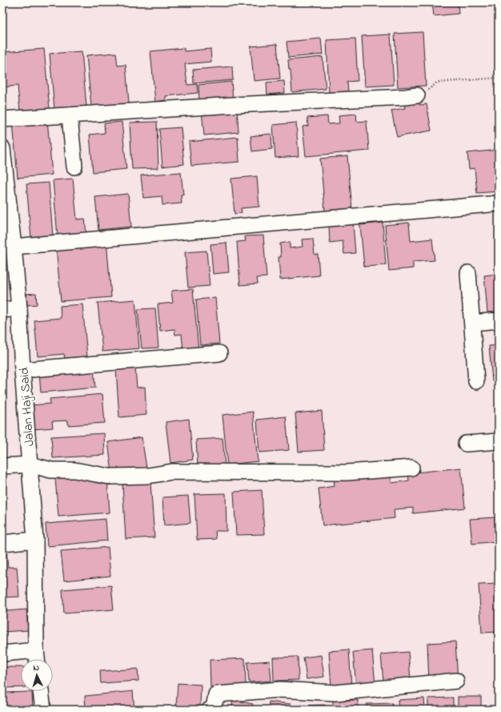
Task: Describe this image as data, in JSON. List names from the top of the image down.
{
  "streets": {
    "street": ["Jalan Haji Said"]
  },
  "north": "top"
}
